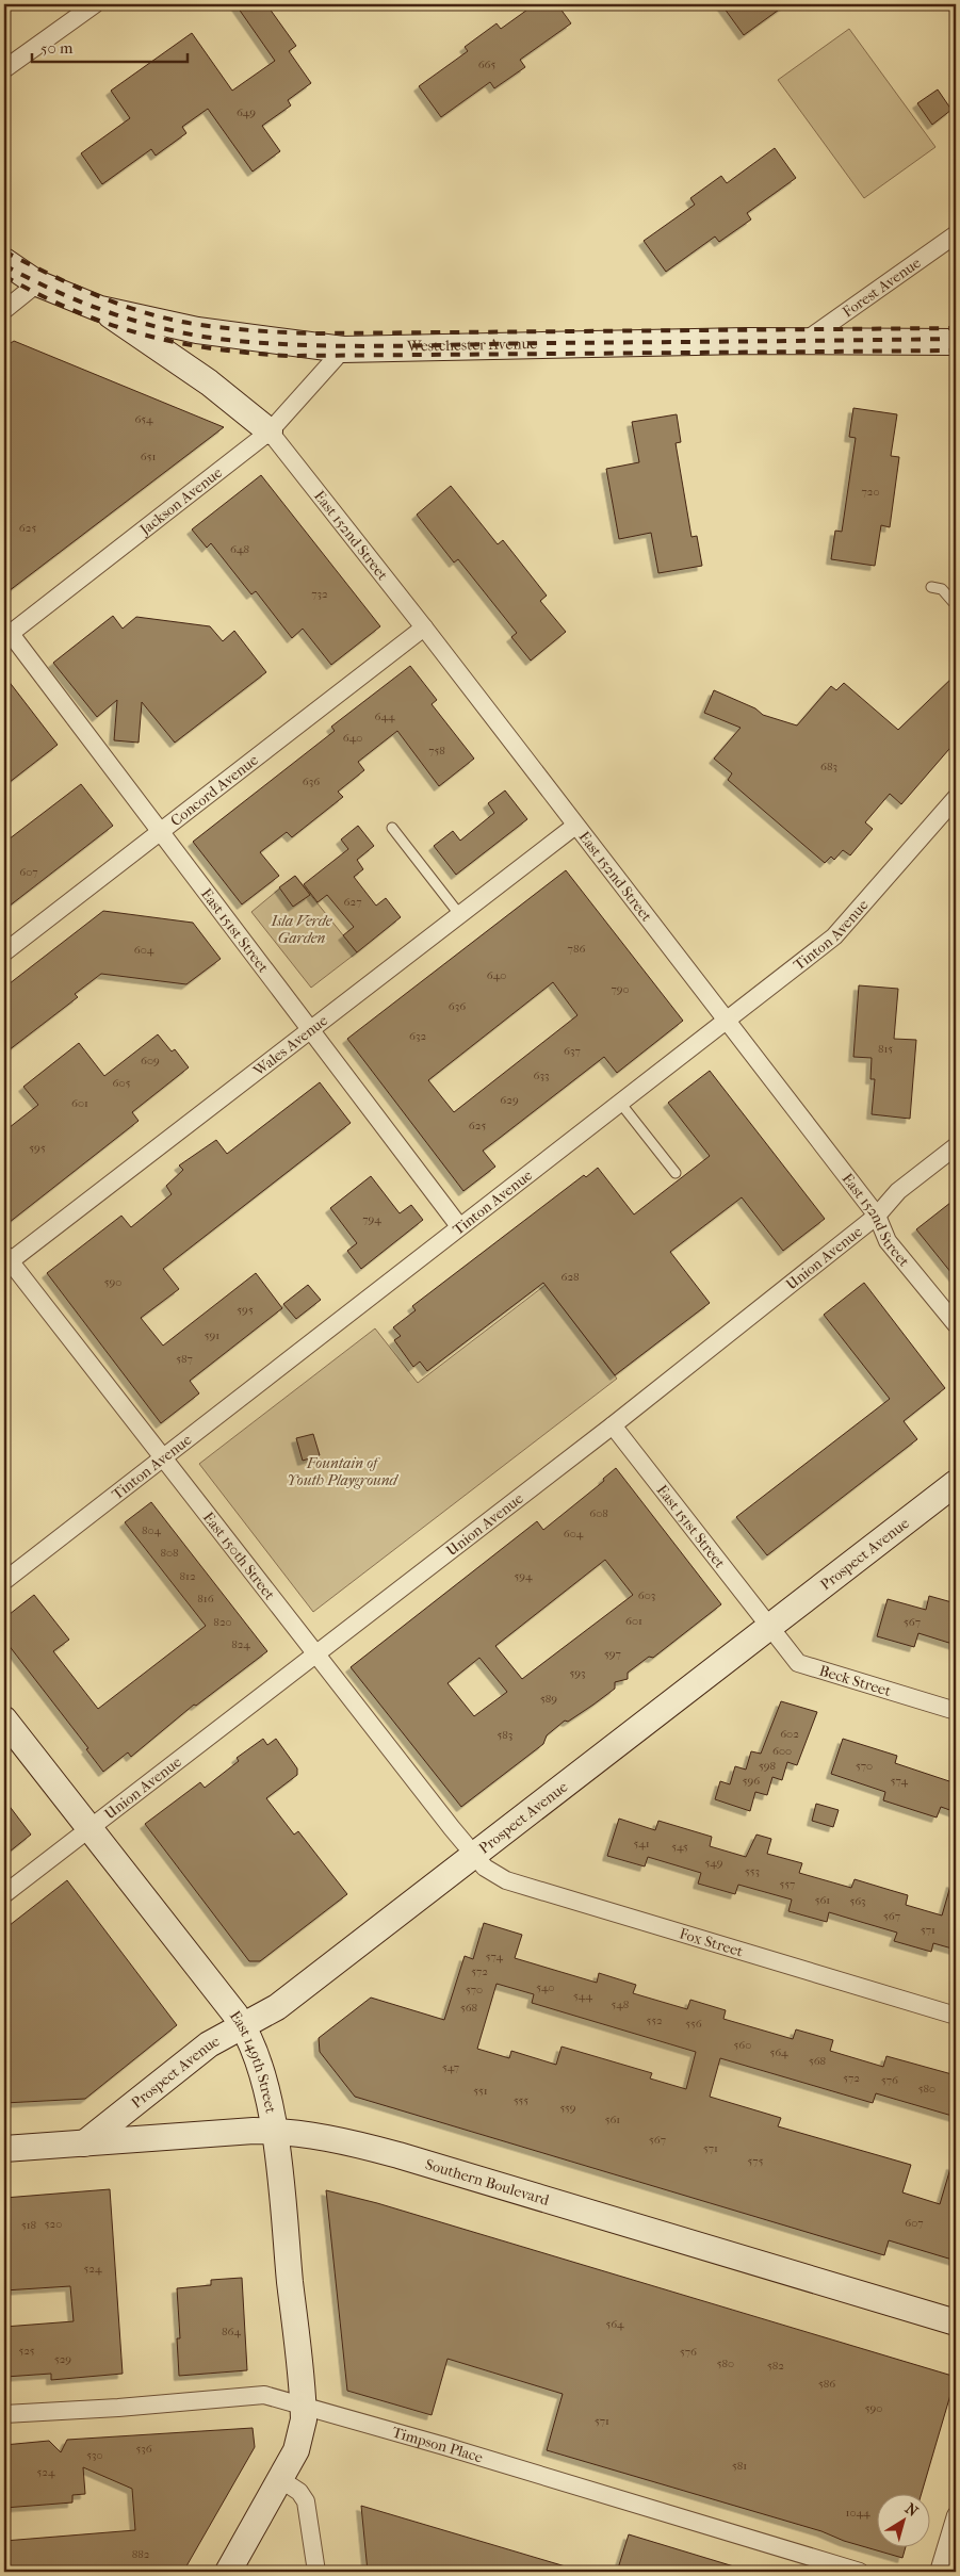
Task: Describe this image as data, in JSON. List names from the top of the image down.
{
  "streets": {
    "main road": [
      "Westchester Avenue",
      "Prospect Avenue",
      "East 149th Street",
      "Southern Boulevard"
    ],
    "street": [
      "Forest Avenue",
      "Jackson Avenue",
      "East 152nd Street",
      "Concord Avenue",
      "East 151st Street",
      "Tinton Avenue",
      "Wales Avenue",
      "Union Avenue",
      "East 150th Street",
      "Beck Street",
      "Fox Street",
      "Timpson Place"
    ]
  },
  "crossings": [
    ["Forest Avenue", "Westchester Avenue"],
    ["Westchester Avenue", "Jackson Avenue"],
    ["Jackson Avenue", "East 152nd Street"],
    ["Jackson Avenue", "East 151st Street"],
    ["East 152nd Street", "Concord Avenue"],
    ["East 152nd Street", "Tinton Avenue"],
    ["East 152nd Street", "Wales Avenue"],
    ["East 152nd Street", "Union Avenue"],
    ["Concord Avenue", "East 151st Street"],
    ["East 151st Street", "Tinton Avenue"],
    ["East 151st Street", "Wales Avenue"],
    ["East 151st Street", "Union Avenue"],
    ["East 151st Street", "Prospect Avenue"],
    ["East 151st Street", "Beck Street"],
    ["Tinton Avenue", "East 150th Street"],
    ["Wales Avenue", "East 150th Street"],
    ["Union Avenue", "East 150th Street"],
    ["Union Avenue", "East 149th Street"],
    ["Prospect Avenue", "East 150th Street"],
    ["Prospect Avenue", "Beck Street"],
    ["Prospect Avenue", "Fox Street"],
    ["Prospect Avenue", "East 149th Street"],
    ["Prospect Avenue", "Southern Boulevard"],
    ["East 150th Street", "Fox Street"],
    ["East 149th Street", "Southern Boulevard"],
    ["East 149th Street", "Timpson Place"]
  ],
  "parks": ["Isla Verde Garden", "Fountain of Youth Playground"],
  "house_numbers": [
    "665",
    "649",
    "654",
    "651",
    "720",
    "625",
    "648",
    "732",
    "644",
    "640",
    "758",
    "683",
    "636",
    "607",
    "627",
    "786",
    "604",
    "640",
    "790",
    "636",
    "632",
    "815",
    "637",
    "609",
    "633",
    "605",
    "629",
    "601",
    "625",
    "595",
    "794",
    "628",
    "590",
    "595",
    "591",
    "587",
    "608",
    "804",
    "604",
    "808",
    "812",
    "594",
    "603",
    "816",
    "601",
    "820",
    "567",
    "824",
    "597",
    "593",
    "589",
    "602",
    "583",
    "600",
    "598",
    "570",
    "596",
    "574",
    "541",
    "545",
    "549",
    "553",
    "557",
    "561",
    "563",
    "567",
    "571",
    "574",
    "572",
    "540",
    "570",
    "544",
    "548",
    "568",
    "552",
    "556",
    "560",
    "564",
    "568",
    "547",
    "572",
    "576",
    "580",
    "551",
    "555",
    "559",
    "561",
    "567",
    "571",
    "575",
    "607",
    "520",
    "518",
    "524",
    "564",
    "864",
    "525",
    "576",
    "529",
    "580",
    "582",
    "586",
    "590",
    "571",
    "536",
    "530",
    "581",
    "524",
    "1044",
    "882"
  ],
  "scale_bar": "50 m",
  "north": "top right"
}
